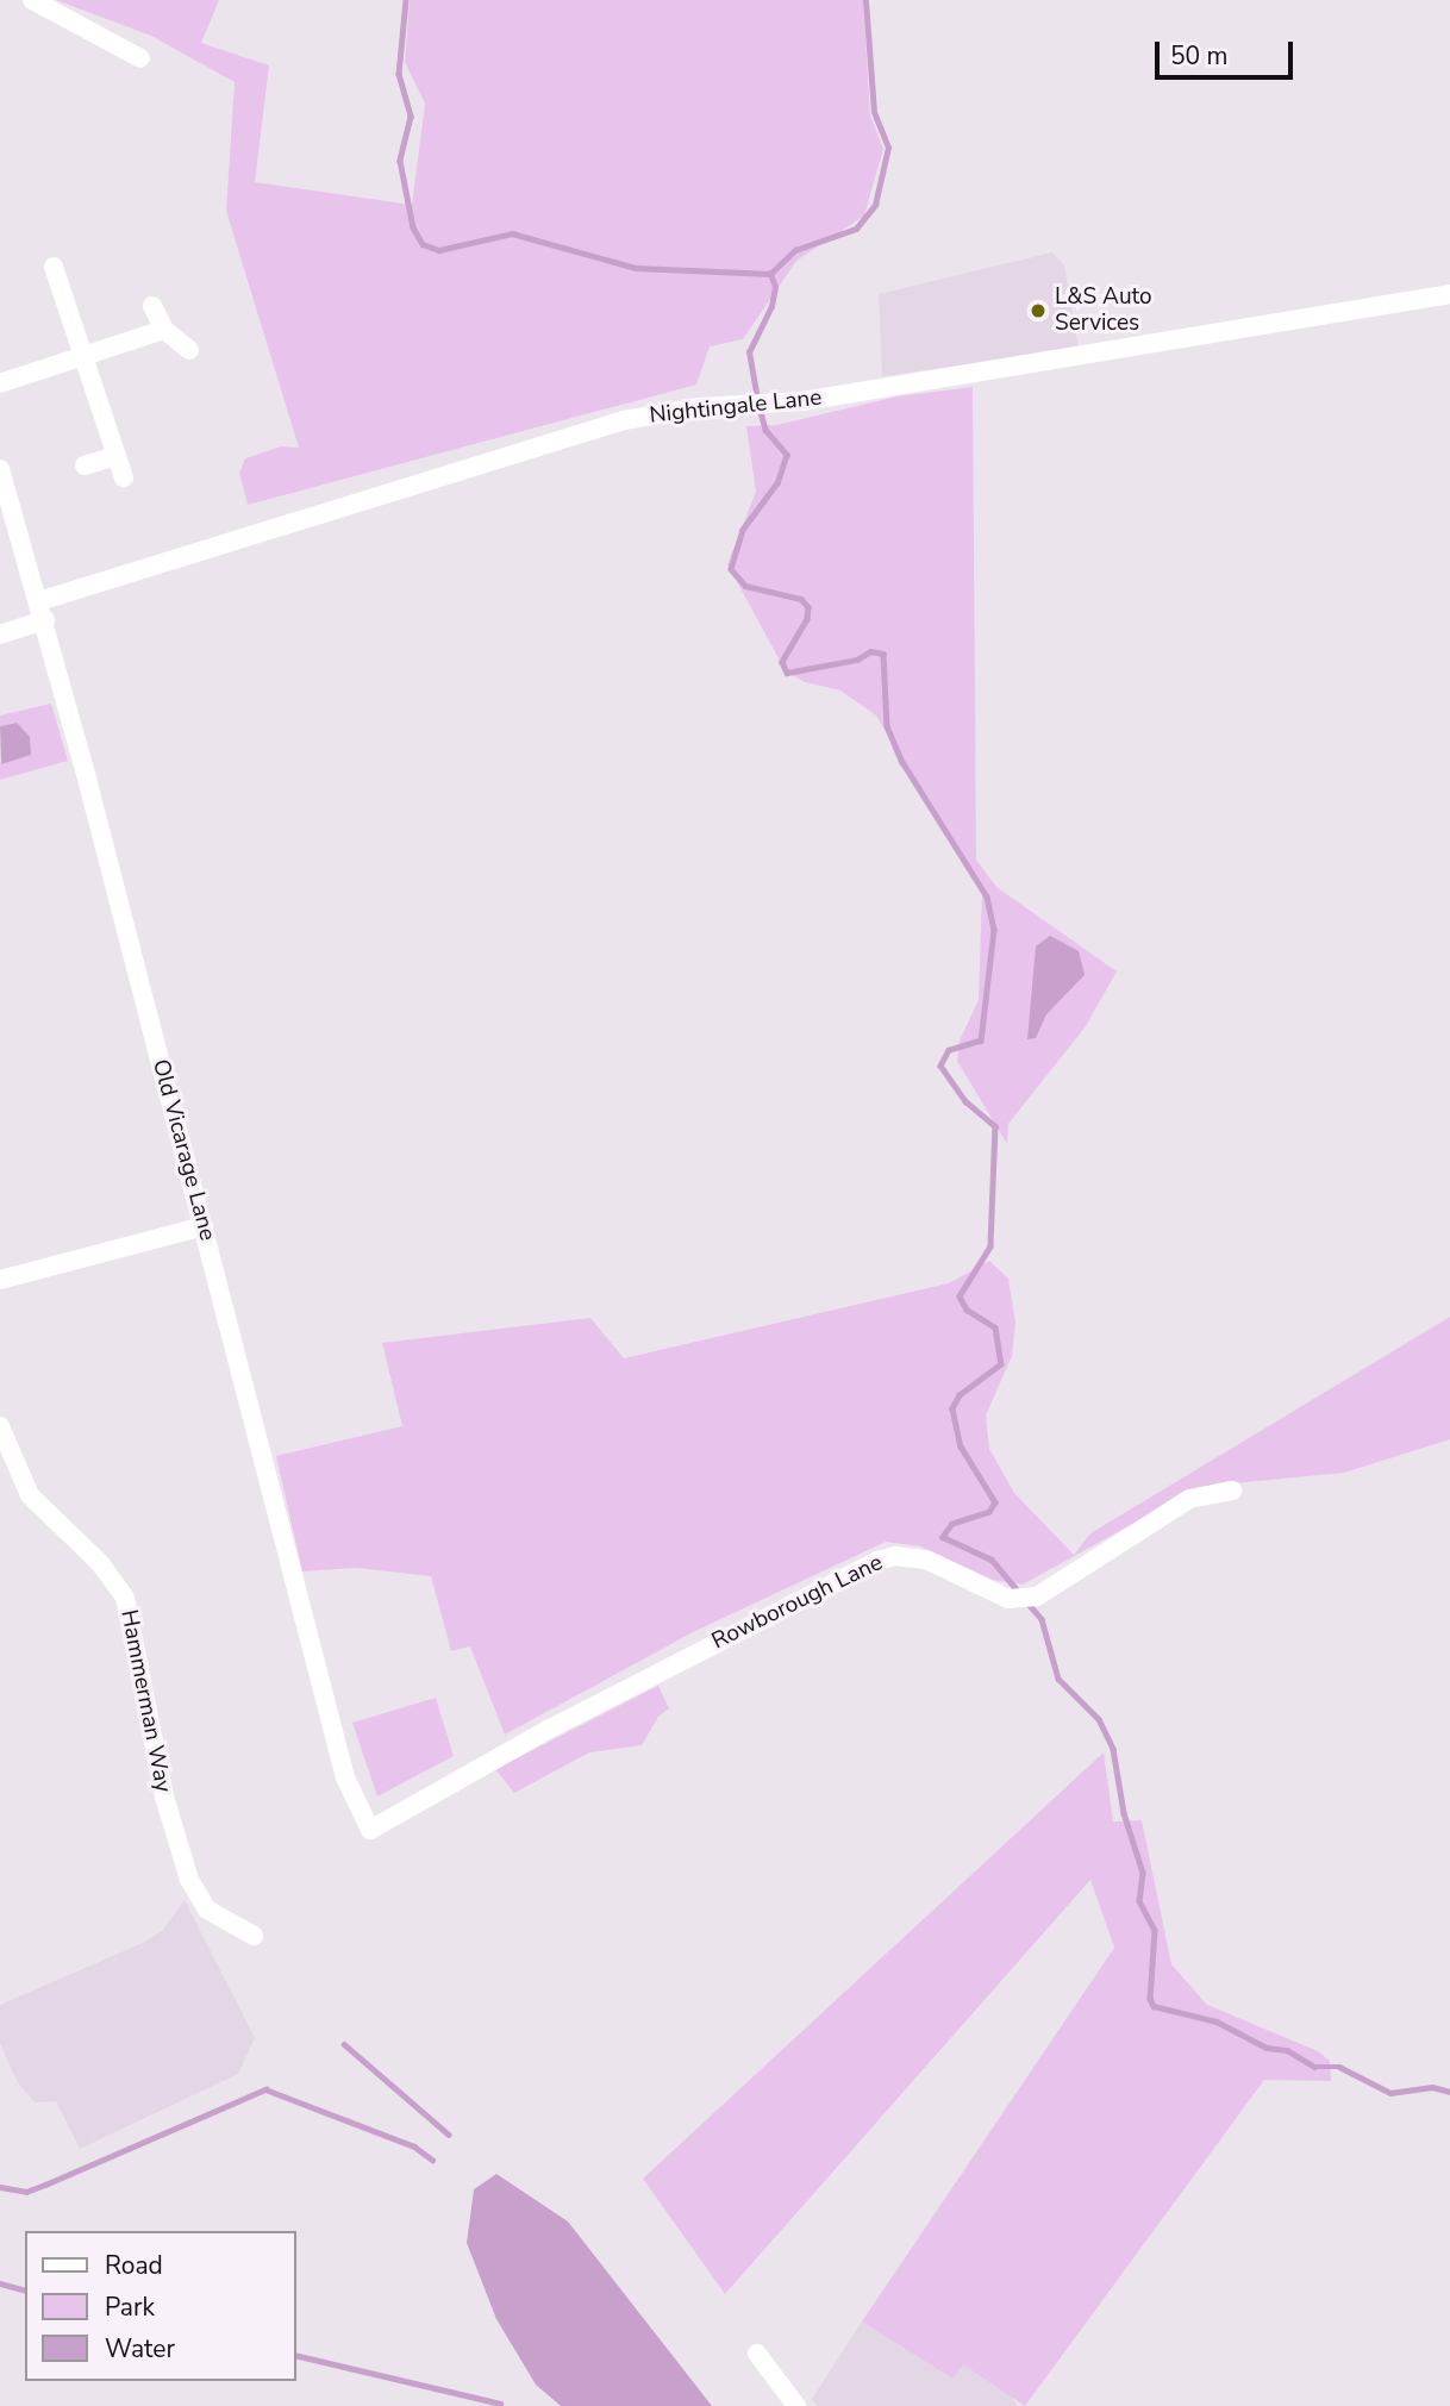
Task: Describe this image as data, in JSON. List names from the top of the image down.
{
  "streets": {
    "street": [
      "Nightingale Lane",
      "Old Vicarage Lane",
      "Rowborough Lane",
      "Hammerman Way"
    ]
  },
  "crossings": [
    ["Nightingale Lane", "Old Vicarage Lane"],
    ["Old Vicarage Lane", "Rowborough Lane"]
  ],
  "places": ["L&S Auto Services"],
  "legend": ["Road", "Park", "Water"],
  "scale_bar": "50 m"
}
